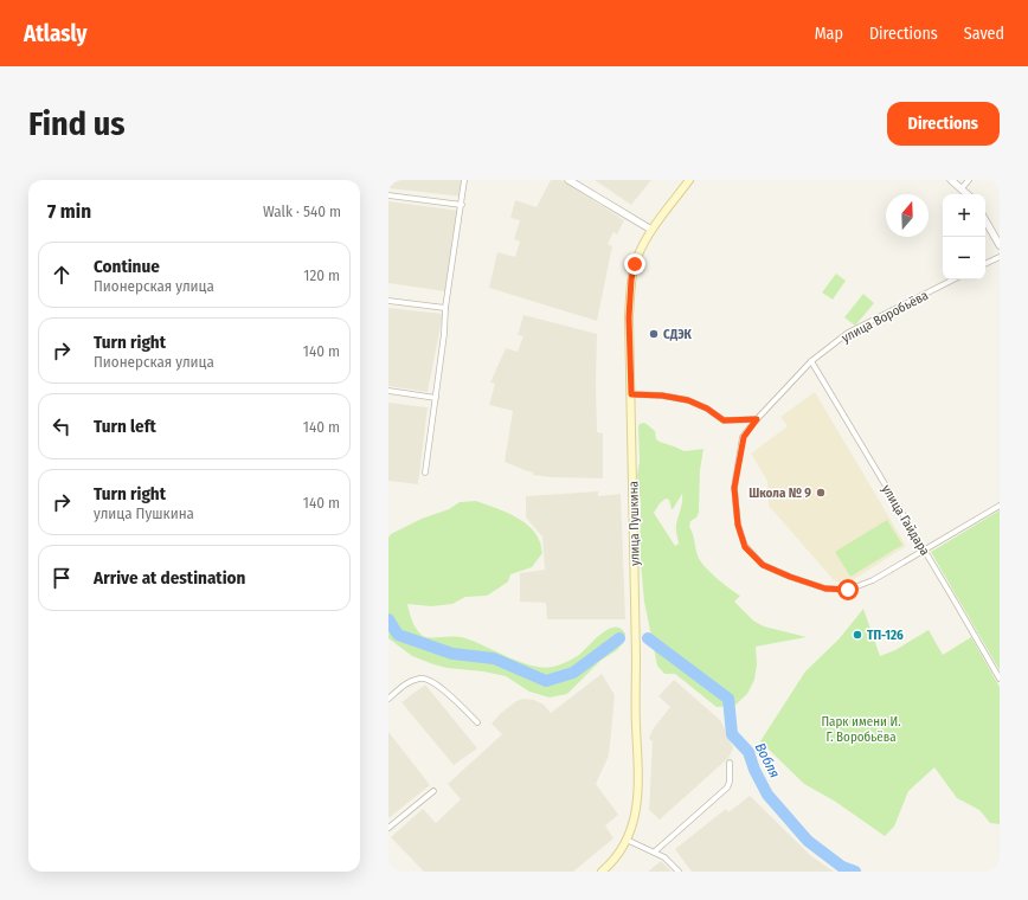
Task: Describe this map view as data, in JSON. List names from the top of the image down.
{
  "streets": {
    "main road": ["улица Пушкина"],
    "street": ["улица Воробьёва", "улица Гайдара"]
  },
  "crossings": [
    ["улица Воробьёва", "улица Гайдара"]
  ],
  "water": ["Вобля"],
  "parks": ["Парк имени И. Г. Воробьёва"],
  "places": ["СДЭК", "Школа № 9", "ТП-126"],
  "north": "top",
  "page": {
    "header": "Atlasly",
    "nav": ["Map", "Directions", "Saved"],
    "buttons": "Directions",
    "title": "Find us",
    "heading": ["7 min", "Walk · 540 m"],
    "map_buttons": ["+", "−"],
    "list": [
      ["Continue", "Пионерская улица", "120 m"],
      ["Turn right", "Пионерская улица", "140 m"],
      ["Turn left", "140 m"],
      ["Turn right", "улица Пушкина", "140 m"],
      "Arrive at destination"
    ]
  }
}
